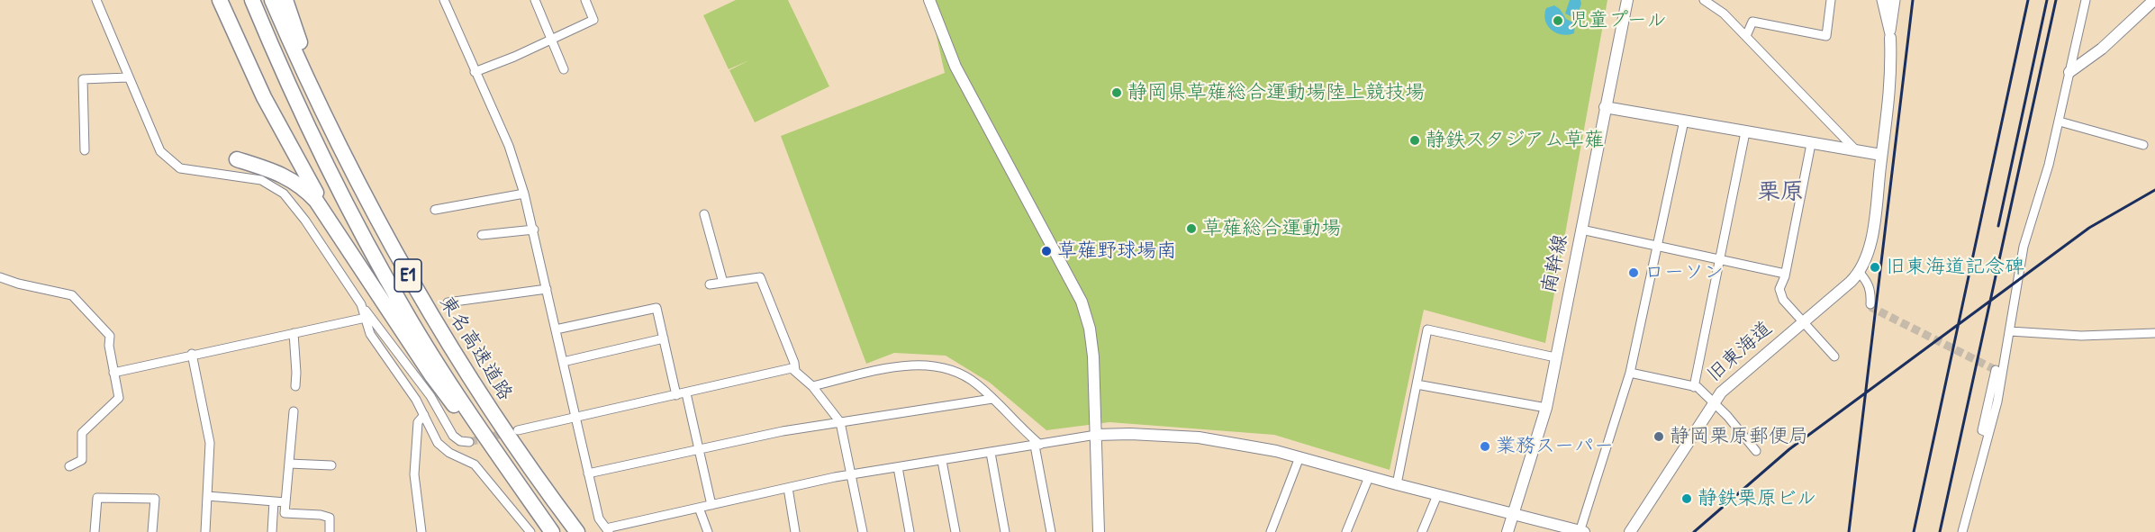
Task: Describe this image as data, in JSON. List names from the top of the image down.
{
  "streets": {
    "highway": ["E1", "東名高速道路"],
    "street": ["南幹線", "旧東海道"]
  },
  "districts": ["栗原"],
  "places": [
    "児童プール",
    "静岡県草薙総合運動場陸上競技場",
    "静鉄スタジアム草薙",
    "草薙総合運動場",
    "草薙野球場南",
    "旧東海道記念碑",
    "ローソン",
    "静岡栗原郵便局",
    "業務スーパー",
    "静鉄栗原ビル"
  ]
}
